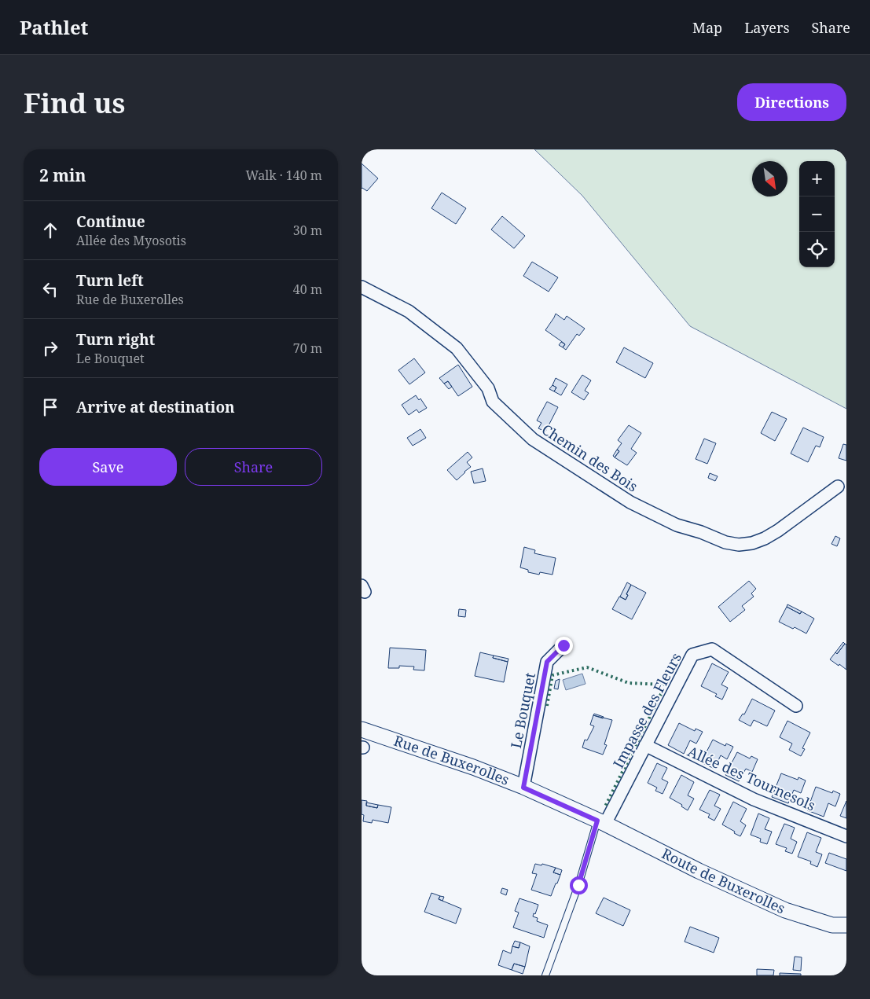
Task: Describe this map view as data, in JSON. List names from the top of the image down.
{
  "streets": {
    "street": [
      "Chemin des Bois",
      "Le Bouquet",
      "Impasse des Fleurs",
      "Rue de Buxerolles",
      "Allée des Tournesols",
      "Route de Buxerolles"
    ]
  },
  "crossings": [
    ["Le Bouquet", "Rue de Buxerolles"],
    ["Impasse des Fleurs", "Rue de Buxerolles"],
    ["Impasse des Fleurs", "Allée des Tournesols"],
    ["Impasse des Fleurs", "Route de Buxerolles"],
    ["Rue de Buxerolles", "Route de Buxerolles"]
  ],
  "north": "bottom right",
  "page": {
    "header": "Pathlet",
    "nav": ["Map", "Layers", "Share"],
    "buttons": [
      "Directions",
      ["Save", "Share"]
    ],
    "title": "Find us",
    "heading": ["2 min", "Walk · 140 m"],
    "map_buttons": ["+", "−"],
    "list": [
      ["Continue", "Allée des Myosotis", "30 m"],
      ["Turn left", "Rue de Buxerolles", "40 m"],
      ["Turn right", "Le Bouquet", "70 m"],
      "Arrive at destination"
    ]
  }
}
